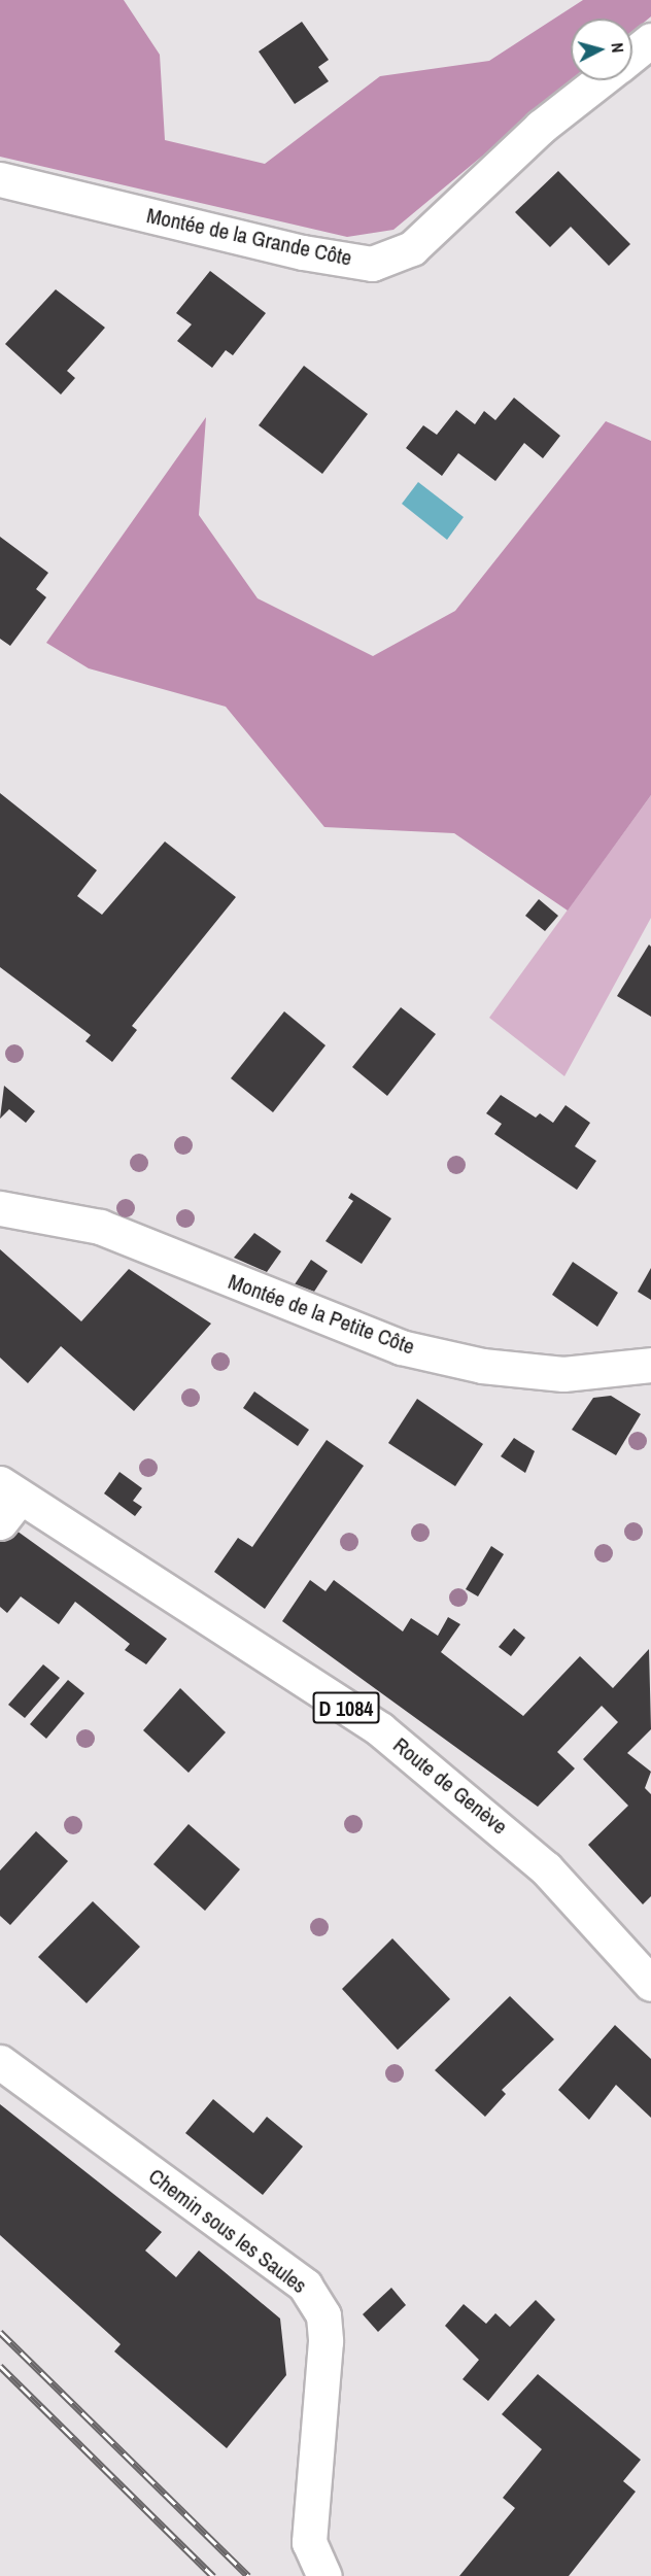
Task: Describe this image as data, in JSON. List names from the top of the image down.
{
  "streets": {
    "street": [
      "Montée de la Grande Côte",
      "Montée de la Petite Côte",
      "D 1084",
      "Route de Genève",
      "Chemin sous les Saules"
    ]
  },
  "north": "right"
}
